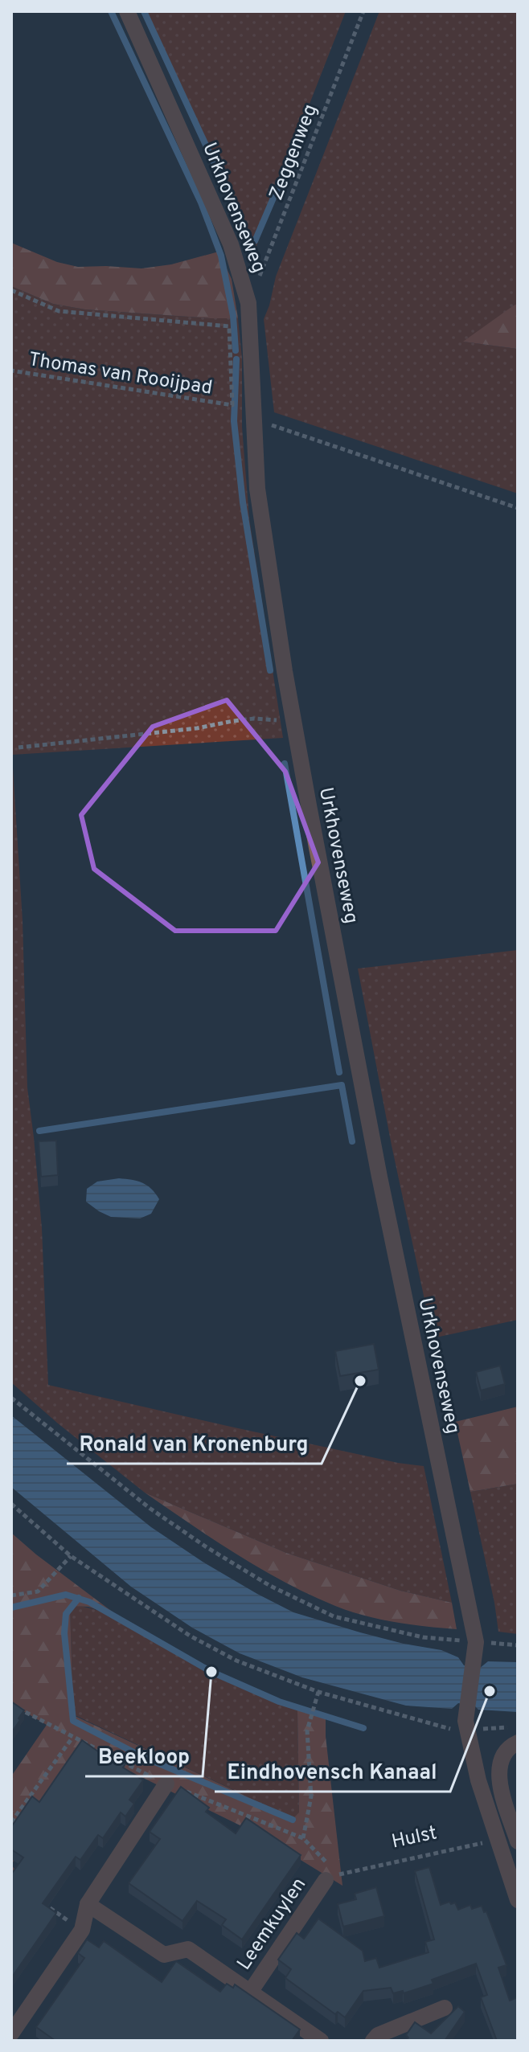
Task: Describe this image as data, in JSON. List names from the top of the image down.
{
  "streets": {
    "street": ["Urkhovenseweg", "Leemkuylen"],
    "path": ["Zeggenweg", "Thomas van Rooijpad", "Hulst"]
  },
  "crossings": [
    ["Zeggenweg", "Urkhovenseweg"],
    ["Hulst", "Leemkuylen"]
  ],
  "places": ["Ronald van Kronenburg", "Beekloop", "Eindhovensch Kanaal"]
}
